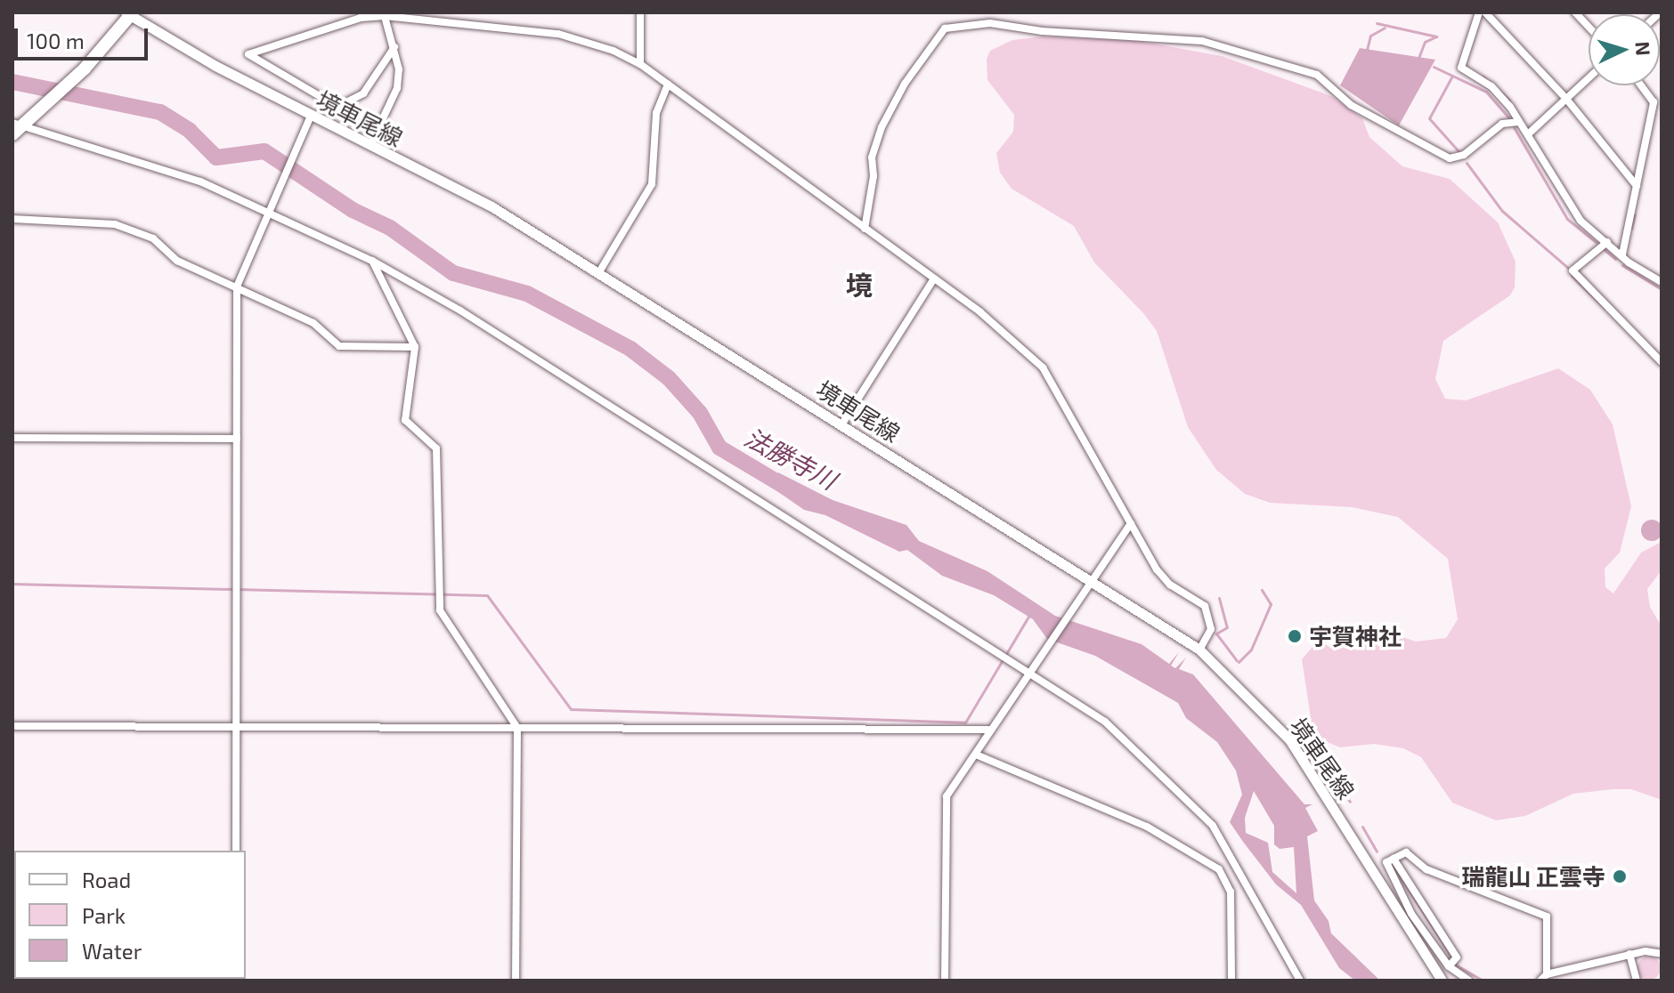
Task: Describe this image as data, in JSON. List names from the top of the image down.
{
  "streets": {
    "main road": ["境車尾線"]
  },
  "districts": ["境"],
  "water": ["法勝寺川"],
  "places": ["宇賀神社", "瑞龍山 正雲寺"],
  "legend": ["Road", "Park", "Water"],
  "scale_bar": "100 m",
  "north": "right"
}
